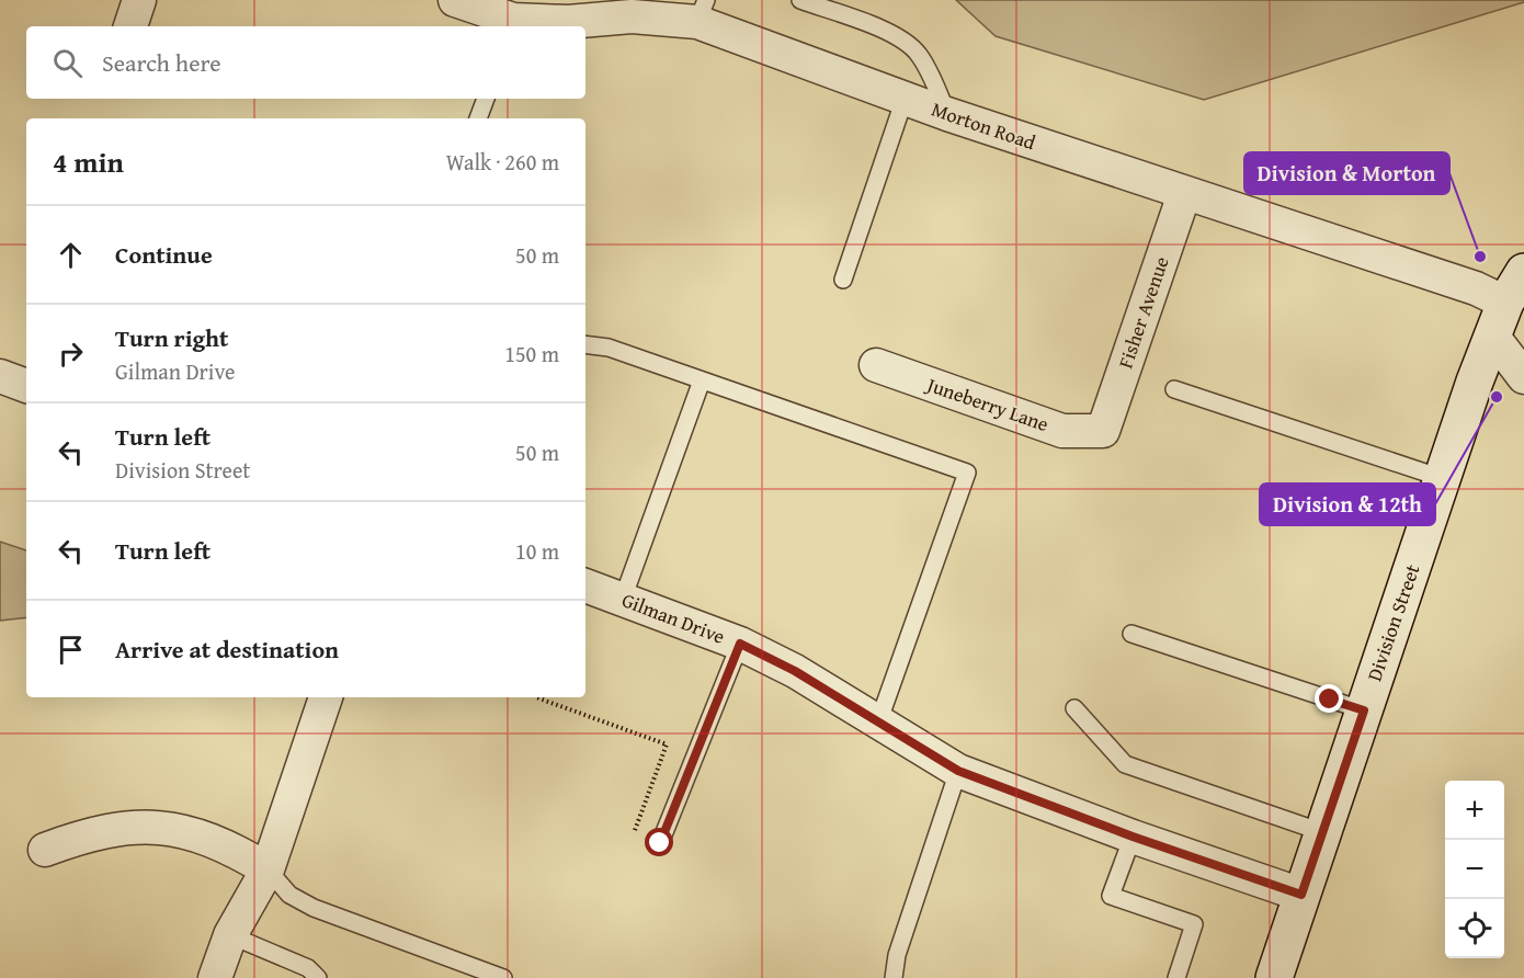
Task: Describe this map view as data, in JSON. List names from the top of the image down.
{
  "streets": {
    "street": [
      "Morton Road",
      "Fisher Avenue",
      "Juneberry Lane",
      "Gilman Drive",
      "Division Street"
    ]
  },
  "crossings": [
    ["Morton Road", "Fisher Avenue"],
    ["Morton Road", "Division Street"],
    ["Fisher Avenue", "Juneberry Lane"],
    ["Gilman Drive", "Division Street"]
  ],
  "places": ["Division & Morton", "Division & 12th"],
  "page": {
    "search": "Search here",
    "heading": ["4 min", "Walk · 260 m"],
    "list": [
      ["Continue", "50 m"],
      ["Turn right", "Gilman Drive", "150 m"],
      ["Turn left", "Division Street", "50 m"],
      ["Turn left", "10 m"],
      "Arrive at destination"
    ],
    "map_buttons": ["+", "−"]
  }
}
